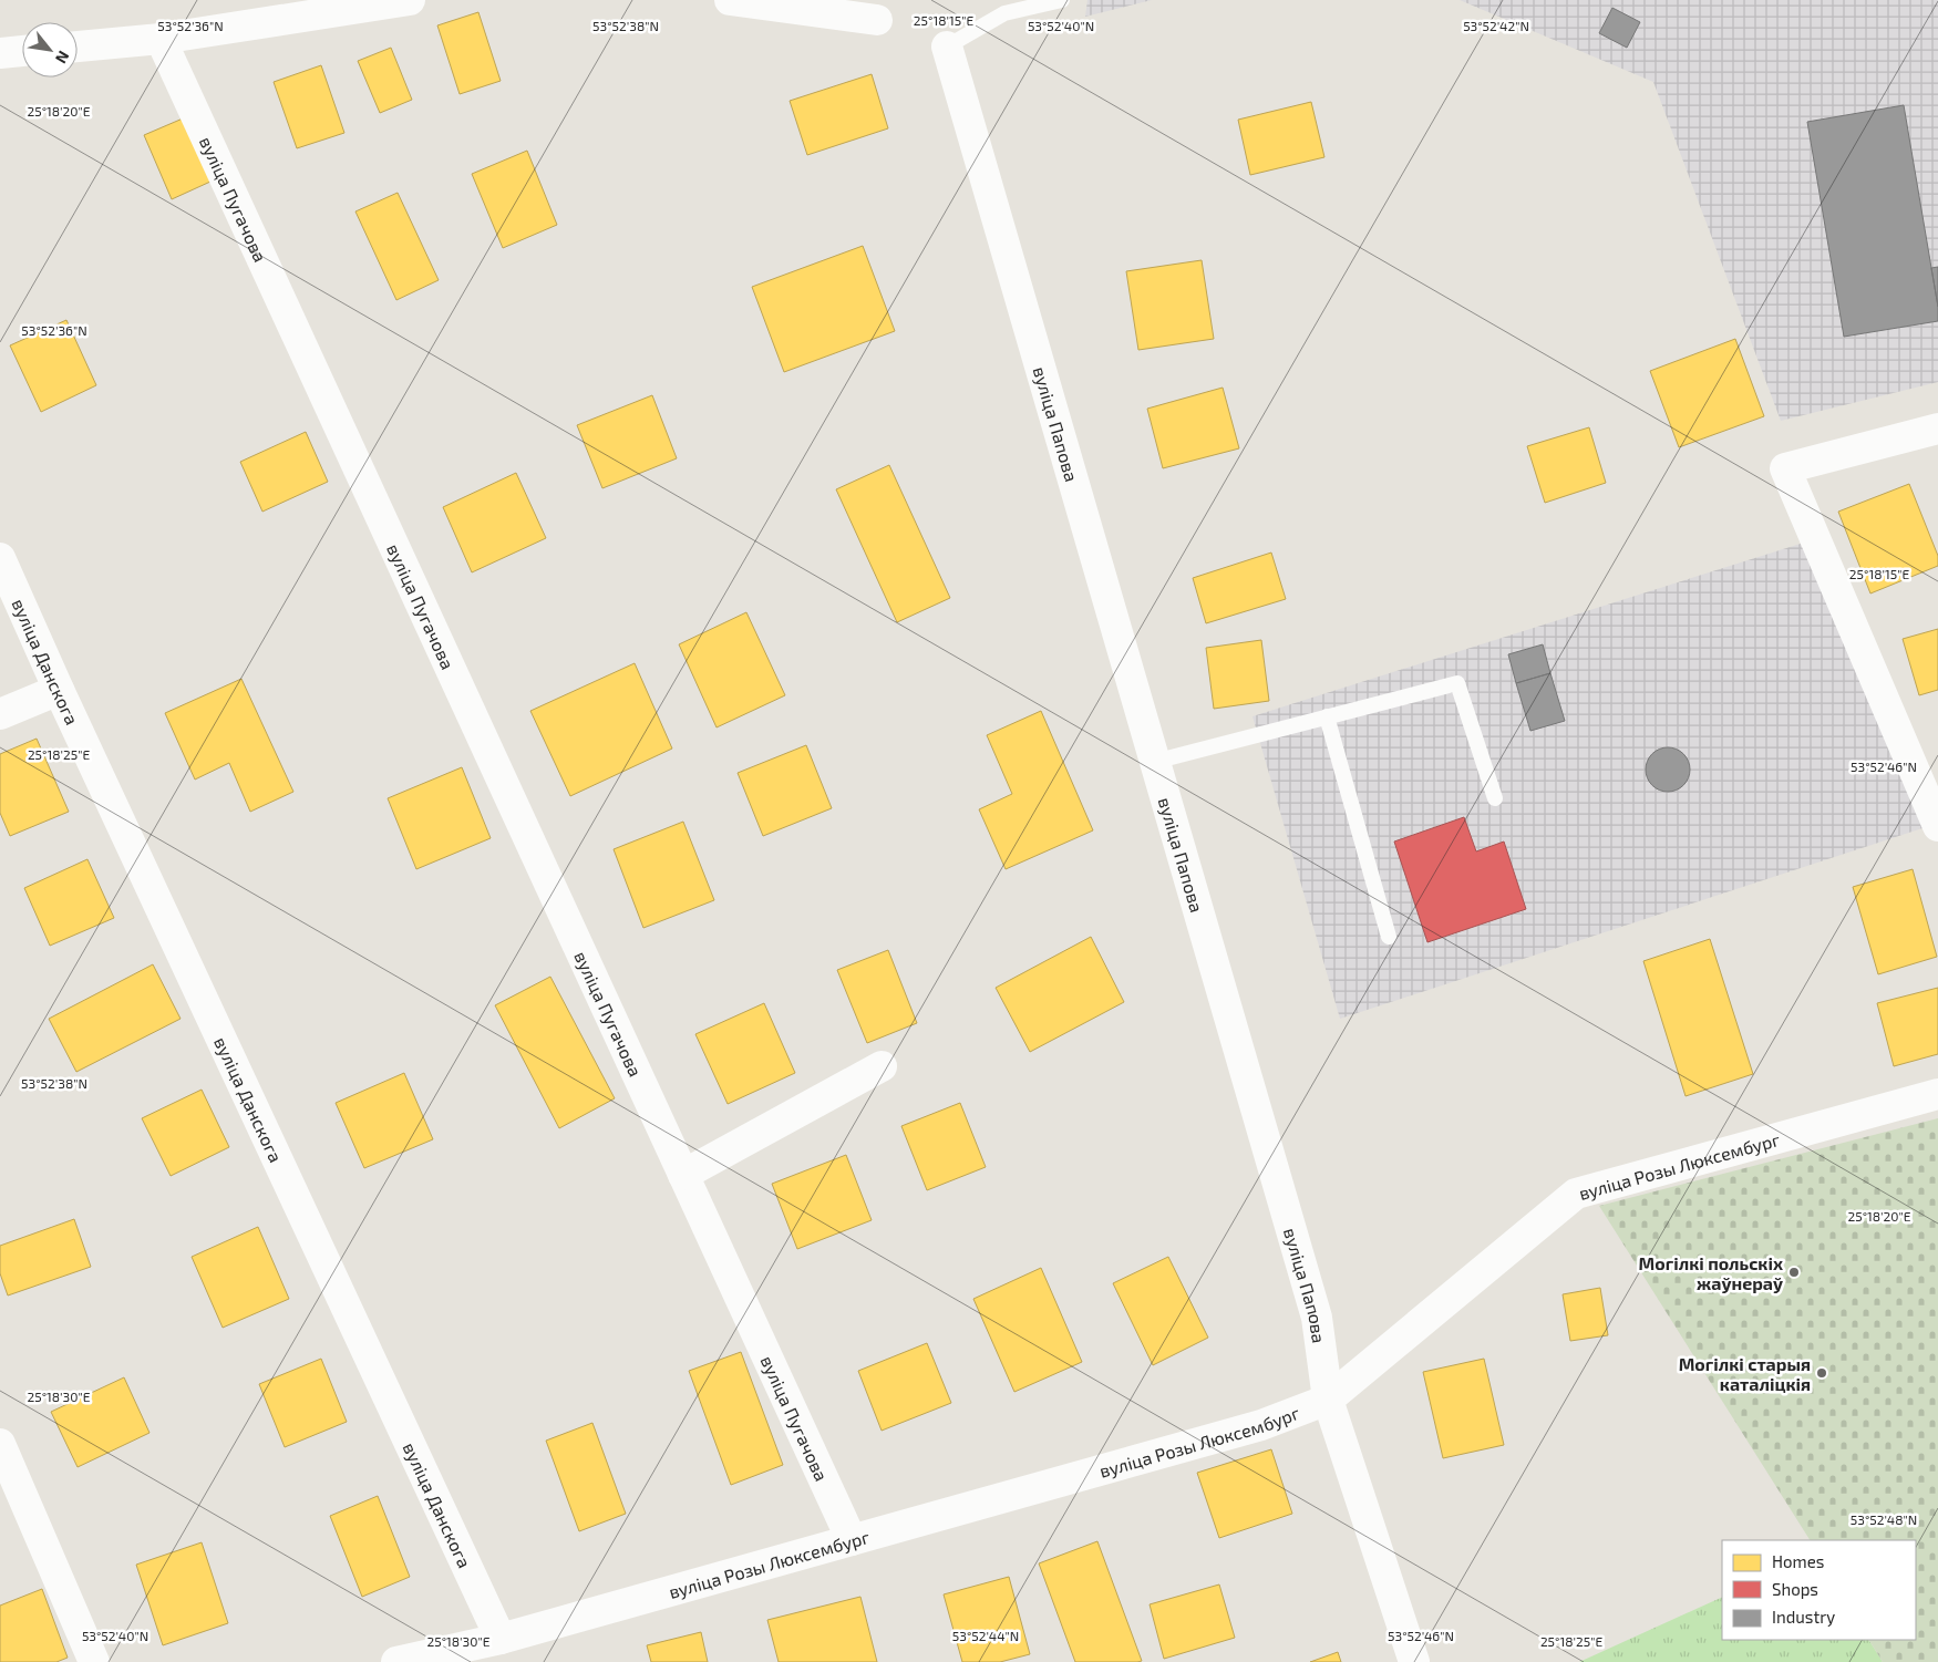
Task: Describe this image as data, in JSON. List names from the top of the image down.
{
  "streets": {
    "street": [
      "вуліца Пугачова",
      "вуліца Папова",
      "вуліца Данскога",
      "вуліца Розы Люксембург"
    ]
  },
  "crossings": [
    ["вуліца Пугачова", "вуліца Розы Люксембург"],
    ["вуліца Папова", "вуліца Розы Люксембург"],
    ["вуліца Данскога", "вуліца Розы Люксембург"]
  ],
  "places": ["Могілкі польскіх жаўнераў", "Могілкі старыя каталіцкія"],
  "legend": ["Homes", "Shops", "Industry"],
  "north": "bottom right",
  "coordinates": [
    "25°18'15\"E",
    "53°52'36\"N",
    "53°52'38\"N",
    "53°52'40\"N",
    "53°52'42\"N",
    "25°18'20\"E",
    "25°18'25\"E",
    "53°52'46\"N",
    "25°18'30\"E",
    "53°52'48\"N",
    "53°52'44\"N"
  ]
}
